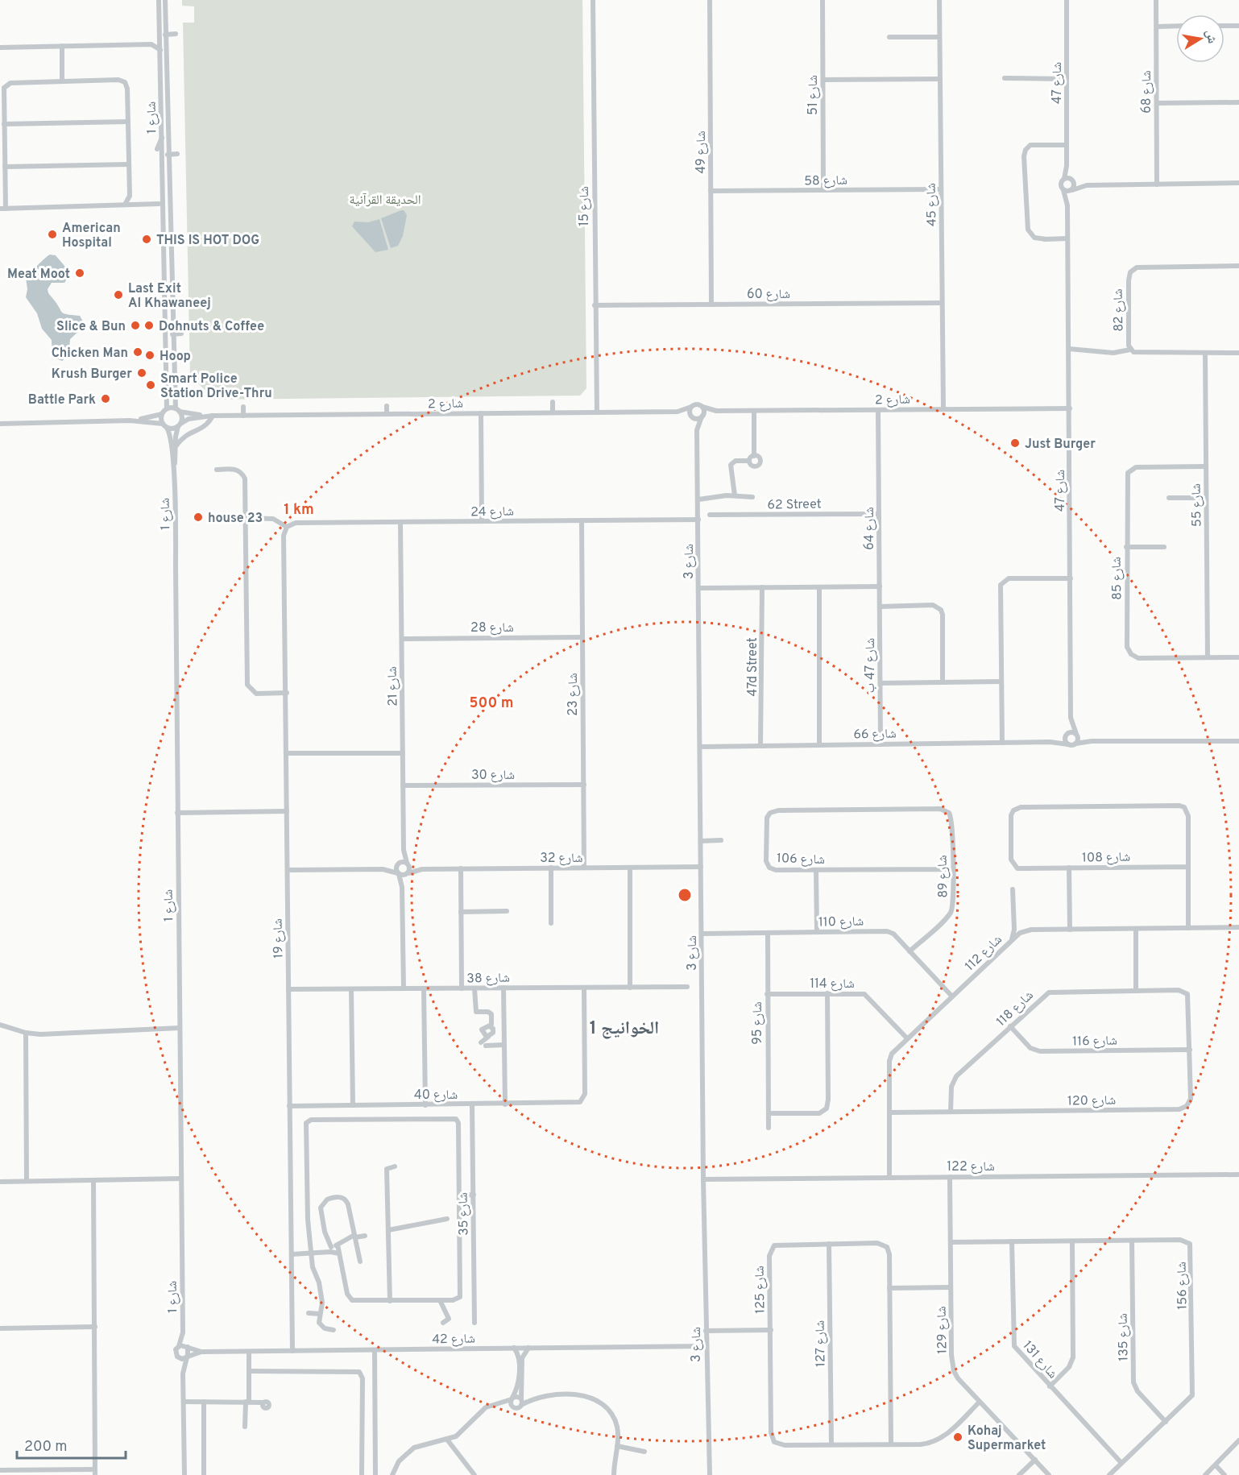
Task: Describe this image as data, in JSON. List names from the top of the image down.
{
  "streets": {
    "street": [
      "شارع 47",
      "شارع 68",
      "شارع 51",
      "شارع 1",
      "شارع 49",
      "شارع 58",
      "شارع 45",
      "شارع 15",
      "شارع 60",
      "شارع 82",
      "شارع 2",
      "62 Street",
      "شارع 55",
      "شارع 24",
      "شارع 64",
      "شارع 3",
      "شارع 85",
      "شارع 28",
      "شارع 47 ب",
      "47d Street",
      "شارع 21",
      "شارع 23",
      "شارع 66",
      "شارع 30",
      "شارع 108",
      "شارع 32",
      "شارع 106",
      "شارع 89",
      "شارع 110",
      "شارع 19",
      "شارع 112",
      "شارع 38",
      "شارع 114",
      "شارع 118",
      "شارع 95",
      "شارع 116",
      "شارع 40",
      "شارع 120",
      "شارع 122",
      "شارع 35",
      "شارع 156",
      "شارع 125",
      "شارع 129",
      "شارع 135",
      "شارع 42",
      "شارع 127",
      "شارع 131"
    ]
  },
  "crossings": [
    ["شارع 47", "شارع 2"],
    ["شارع 47", "شارع 66"],
    ["شارع 51", "شارع 58"],
    ["شارع 1", "شارع 2"],
    ["شارع 1", "شارع 42"],
    ["شارع 49", "شارع 58"],
    ["شارع 49", "شارع 60"],
    ["شارع 58", "شارع 45"],
    ["شارع 45", "شارع 60"],
    ["شارع 45", "شارع 2"],
    ["شارع 15", "شارع 60"],
    ["شارع 15", "شارع 2"],
    ["شارع 82", "شارع 55"],
    ["شارع 2", "شارع 64"],
    ["شارع 2", "شارع 3"],
    ["62 Street", "شارع 64"],
    ["شارع 55", "شارع 85"],
    ["شارع 24", "شارع 3"],
    ["شارع 24", "شارع 21"],
    ["شارع 24", "شارع 23"],
    ["شارع 24", "شارع 19"],
    ["شارع 64", "شارع 47 ب"],
    ["شارع 3", "شارع 66"],
    ["شارع 3", "شارع 32"],
    ["شارع 3", "شارع 110"],
    ["شارع 3", "شارع 122"],
    ["شارع 3", "شارع 42"],
    ["شارع 28", "شارع 21"],
    ["شارع 28", "شارع 23"],
    ["شارع 47 ب", "شارع 66"],
    ["47d Street", "شارع 66"],
    ["شارع 21", "شارع 30"],
    ["شارع 21", "شارع 32"],
    ["شارع 23", "شارع 30"],
    ["شارع 23", "شارع 32"],
    ["شارع 106", "شارع 89"],
    ["شارع 89", "شارع 110"],
    ["شارع 110", "شارع 112"],
    ["شارع 110", "شارع 95"],
    ["شارع 19", "شارع 38"],
    ["شارع 19", "شارع 40"],
    ["شارع 19", "شارع 42"],
    ["شارع 112", "شارع 114"],
    ["شارع 112", "شارع 120"],
    ["شارع 112", "شارع 122"],
    ["شارع 38", "شارع 40"],
    ["شارع 114", "شارع 95"],
    ["شارع 118", "شارع 116"],
    ["شارع 118", "شارع 120"],
    ["شارع 116", "شارع 120"],
    ["شارع 40", "شارع 35"],
    ["شارع 122", "شارع 129"],
    ["شارع 156", "شارع 129"],
    ["شارع 156", "شارع 135"],
    ["شارع 156", "شارع 131"],
    ["شارع 125", "شارع 129"],
    ["شارع 125", "شارع 127"]
  ],
  "districts": ["الخوانيج 1"],
  "parks": ["الحديقة القرآنية"],
  "places": [
    "American Hospital",
    "THIS IS HOT DOG",
    "Meat Moot",
    "Last Exit Al Khawaneej",
    "Slice & Bun",
    "Dohnuts & Coffee",
    "Chicken Man",
    "Hoop",
    "Krush Burger",
    "Smart Police Station Drive-Thru",
    "Battle Park",
    "Just Burger",
    "house 23",
    "Kohaj Supermarket"
  ],
  "scale_bar": "200 m",
  "north": "right",
  "rings": ["1 km", "500 m"]
}
